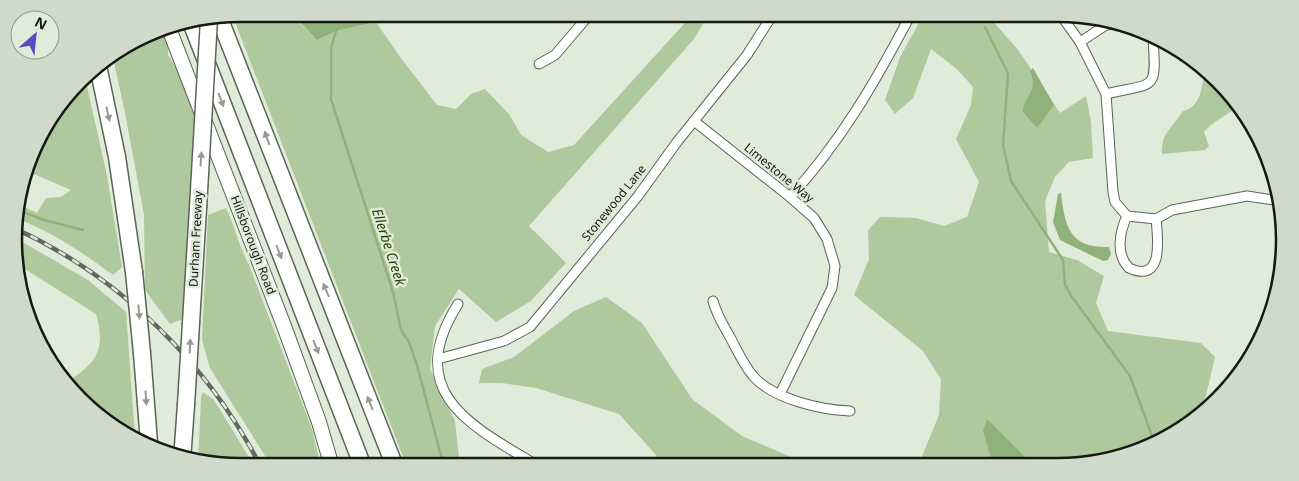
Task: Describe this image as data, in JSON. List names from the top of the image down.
{
  "streets": {
    "highway": ["Durham Freeway"],
    "main road": ["Hillsborough Road"],
    "street": ["Limestone Way", "Stonewood Lane"]
  },
  "crossings": [
    ["Limestone Way", "Stonewood Lane"]
  ],
  "water": ["Ellerbe Creek"],
  "north": "top right"
}
